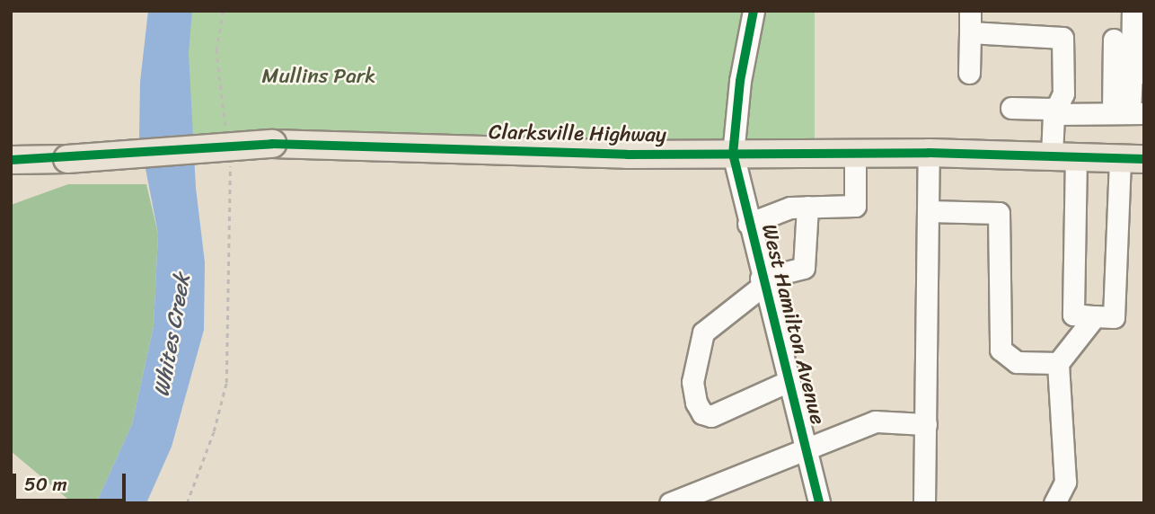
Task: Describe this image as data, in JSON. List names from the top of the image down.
{
  "streets": {
    "main road": ["Clarksville Highway"],
    "street": ["West Hamilton Avenue"]
  },
  "crossings": [
    ["Clarksville Highway", "West Hamilton Avenue"]
  ],
  "water": ["Whites Creek"],
  "parks": ["Mullins Park"],
  "scale_bar": "50 m"
}
